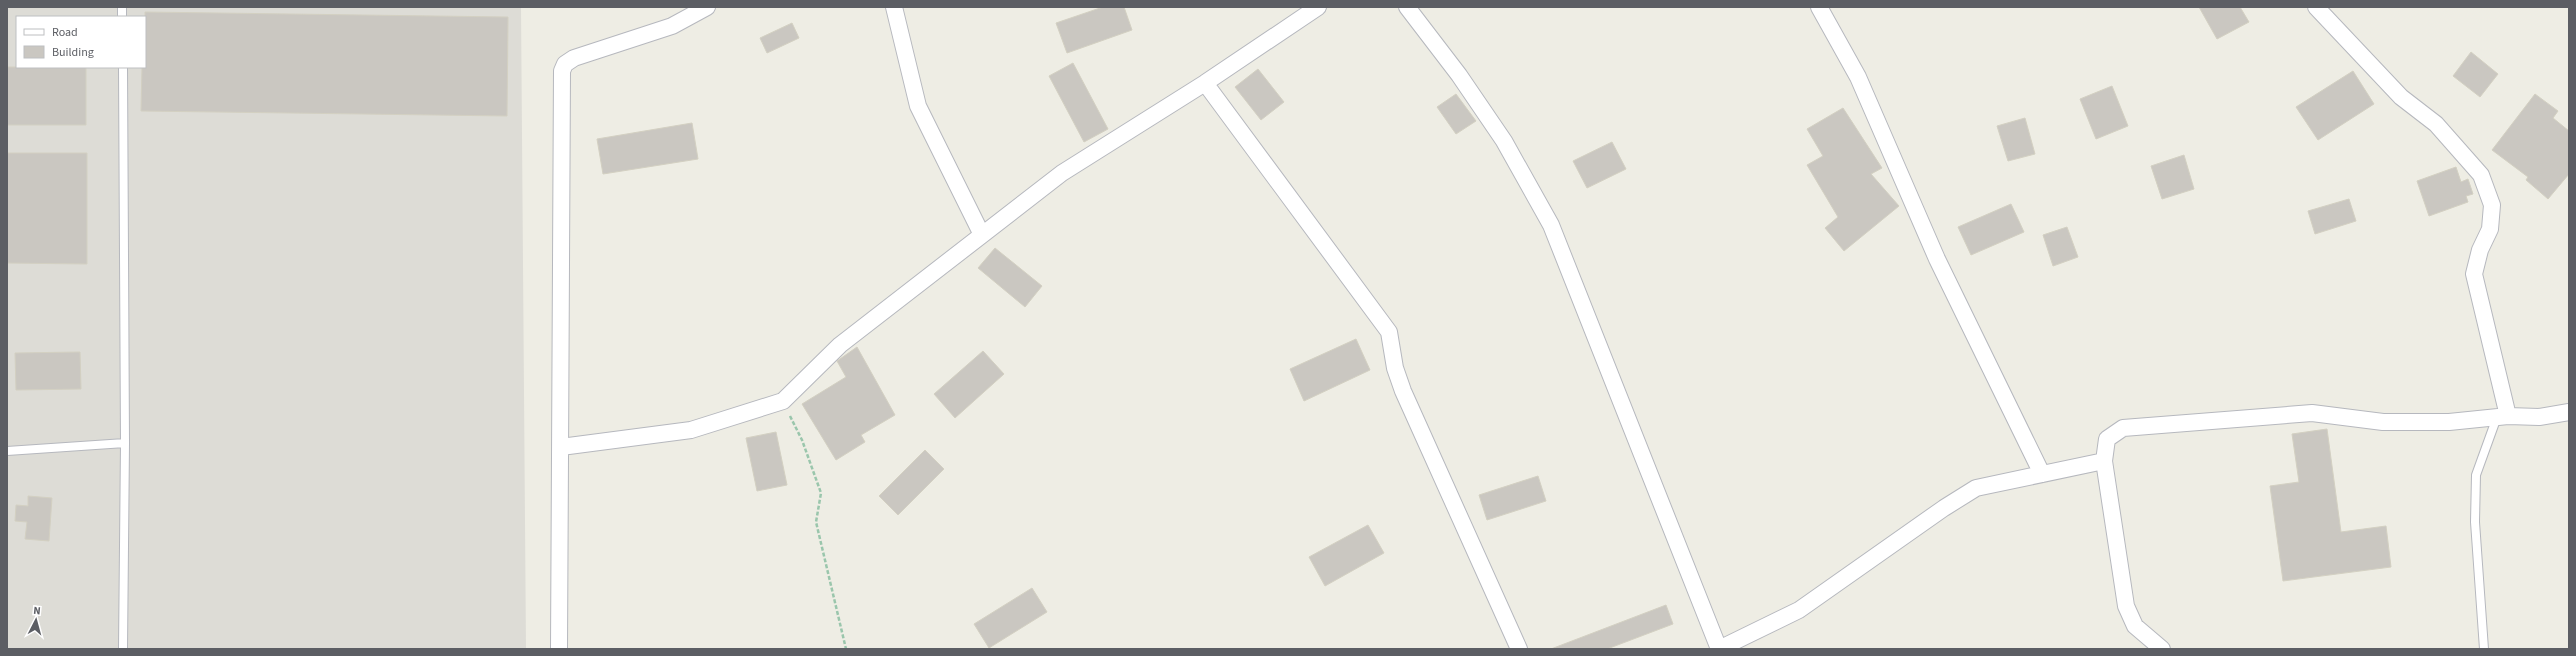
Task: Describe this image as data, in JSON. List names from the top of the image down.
{
  "legend": ["Road", "Building"],
  "north": "top"
}
